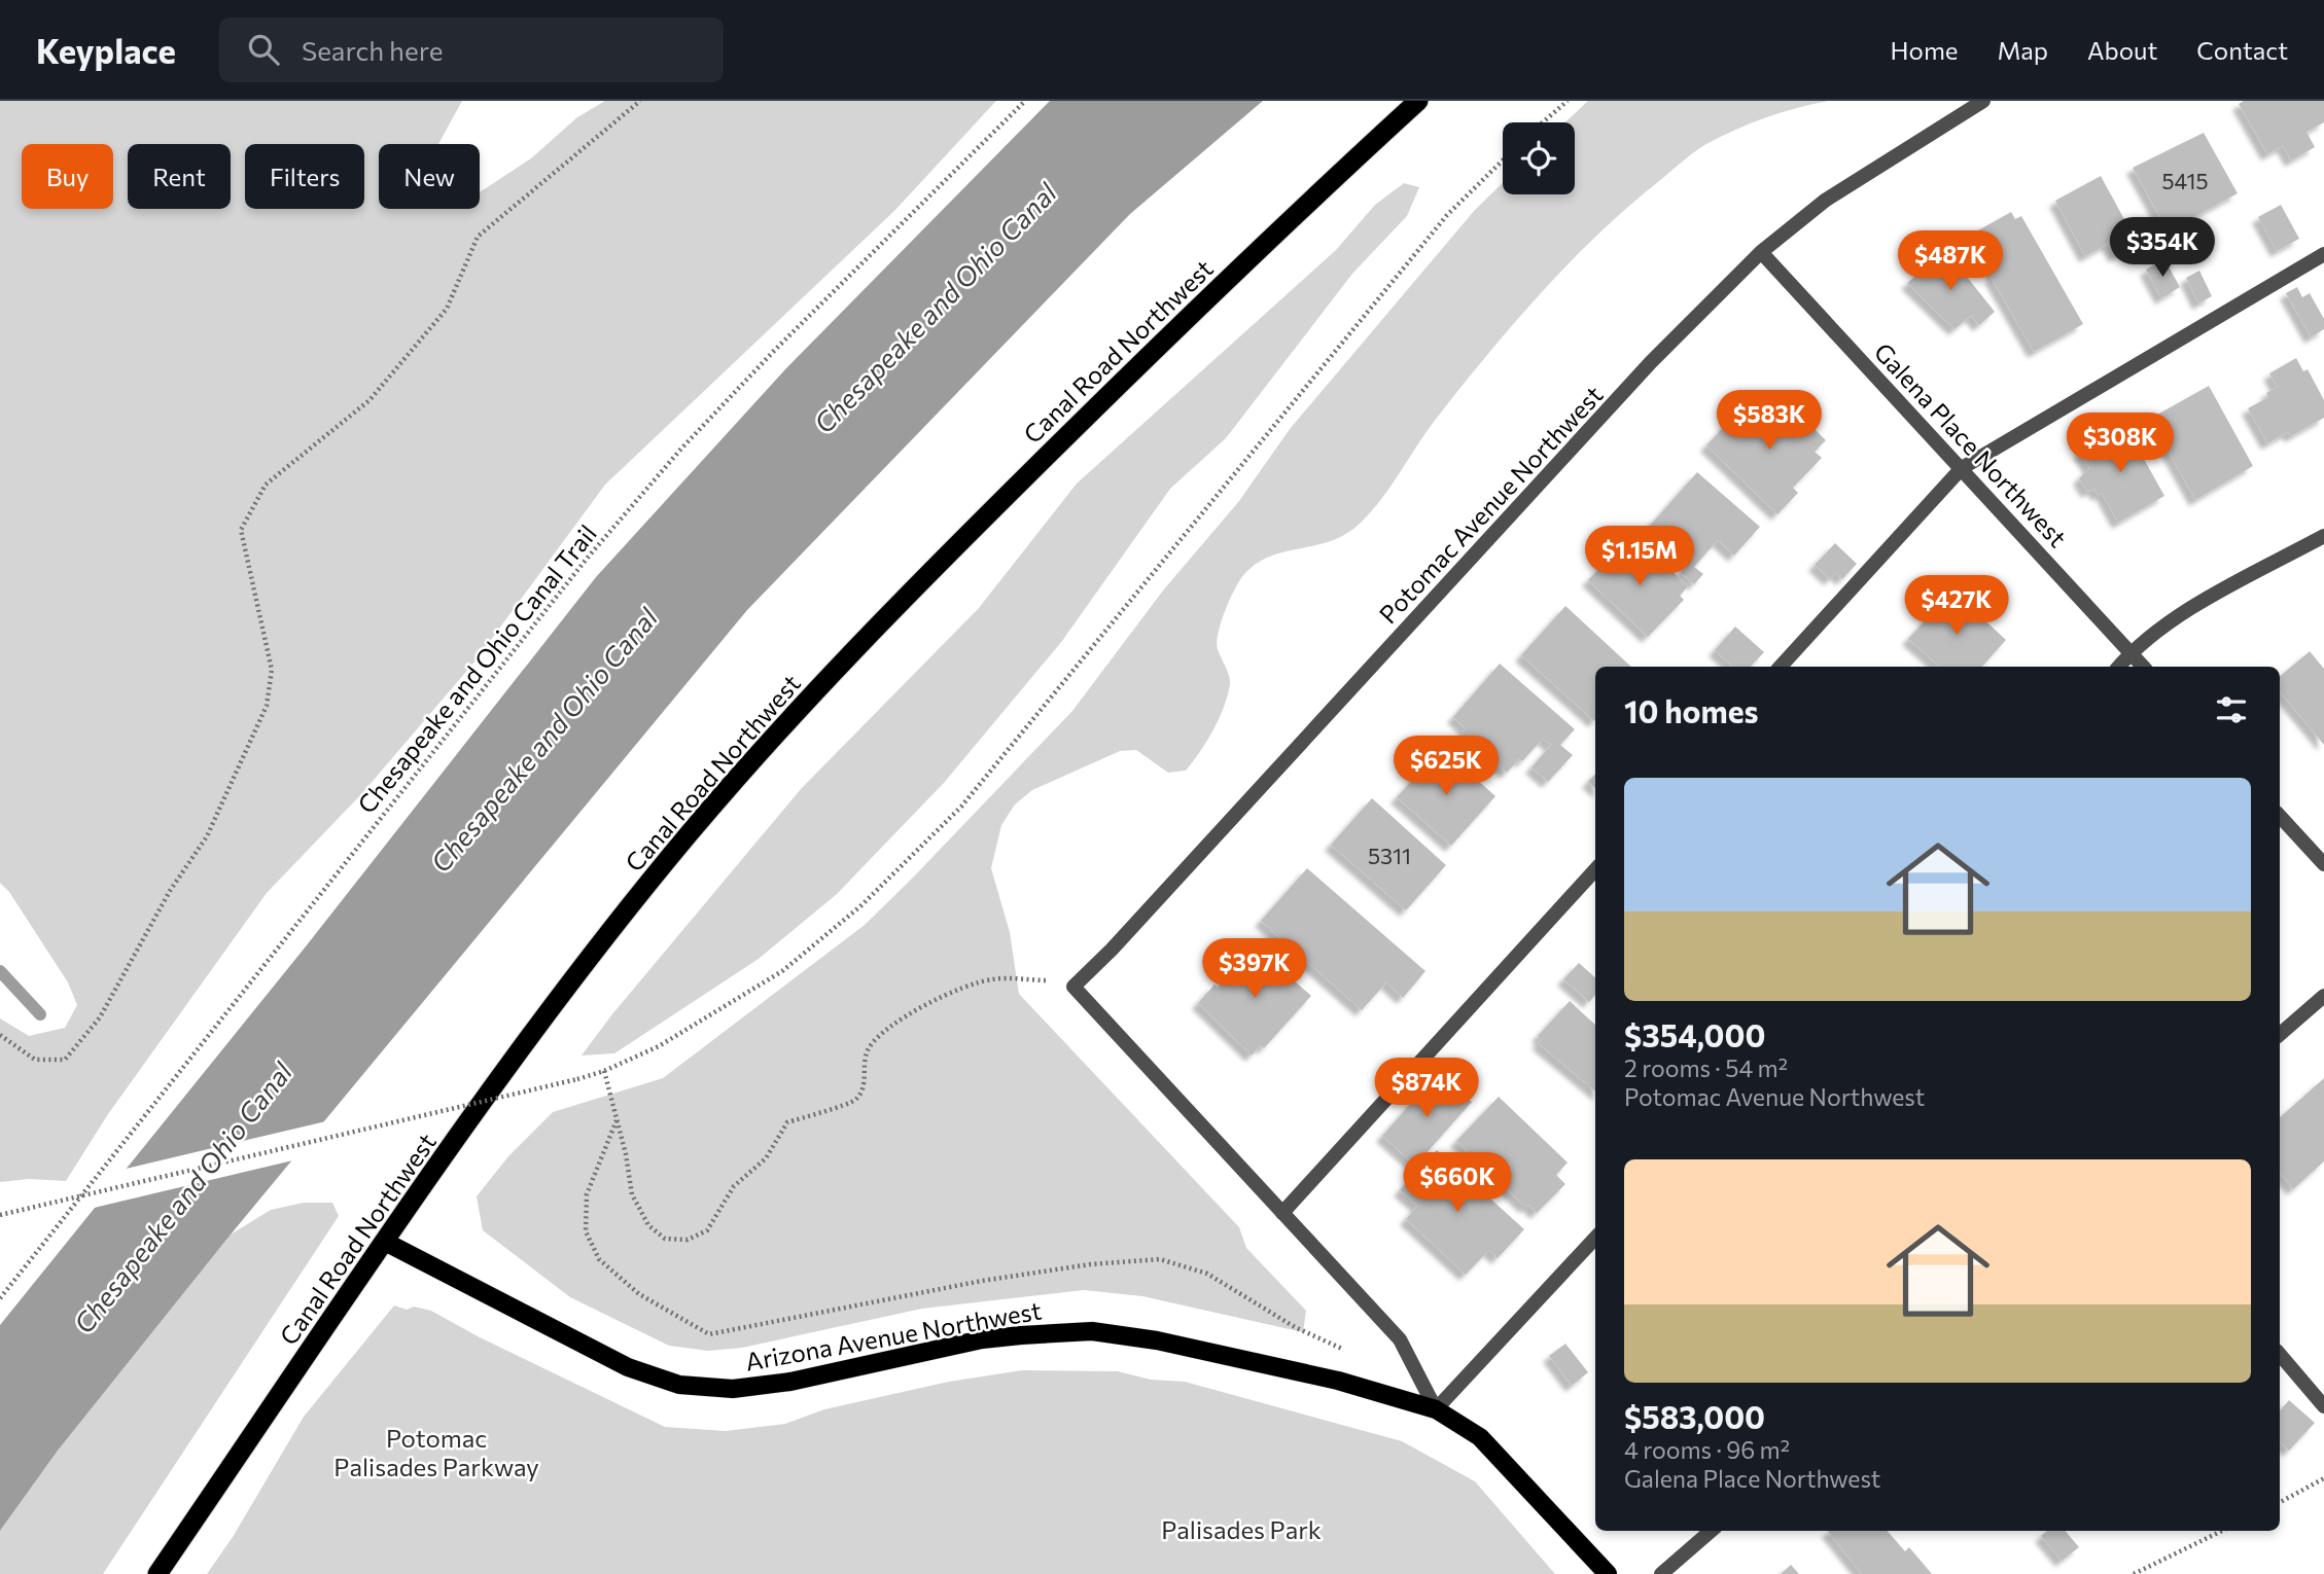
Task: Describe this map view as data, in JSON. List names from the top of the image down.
{
  "streets": {
    "highway": ["Canal Road Northwest"],
    "main road": ["Arizona Avenue Northwest"],
    "street": ["Galena Place Northwest", "Potomac Avenue Northwest"],
    "path": ["Chesapeake and Ohio Canal Trail"]
  },
  "crossings": [
    ["Canal Road Northwest", "Arizona Avenue Northwest"],
    ["Galena Place Northwest", "Potomac Avenue Northwest"]
  ],
  "water": ["Chesapeake and Ohio Canal"],
  "parks": ["Potomac Palisades Parkway", "Palisades Park"],
  "house_numbers": ["5415", "5311"],
  "page": {
    "header": "Keyplace",
    "search": "Search here",
    "nav": [
      "Home",
      "Map",
      "About",
      "Contact"
    ],
    "chip": [
      "Buy",
      "Rent",
      "Filters",
      "New"
    ],
    "price": [
      "$354K",
      "$487K",
      "$583K",
      "$308K",
      "$1.15M",
      "$427K",
      "$625K",
      "$397K",
      "$874K",
      "$660K"
    ],
    "heading": "10 homes",
    "list": [
      {
        "name": "$354,000",
        "note": "2 rooms · 54 m² · Potomac Avenue Northwest"
      },
      {
        "name": "$583,000",
        "note": "4 rooms · 96 m² · Galena Place Northwest"
      }
    ]
  }
}
